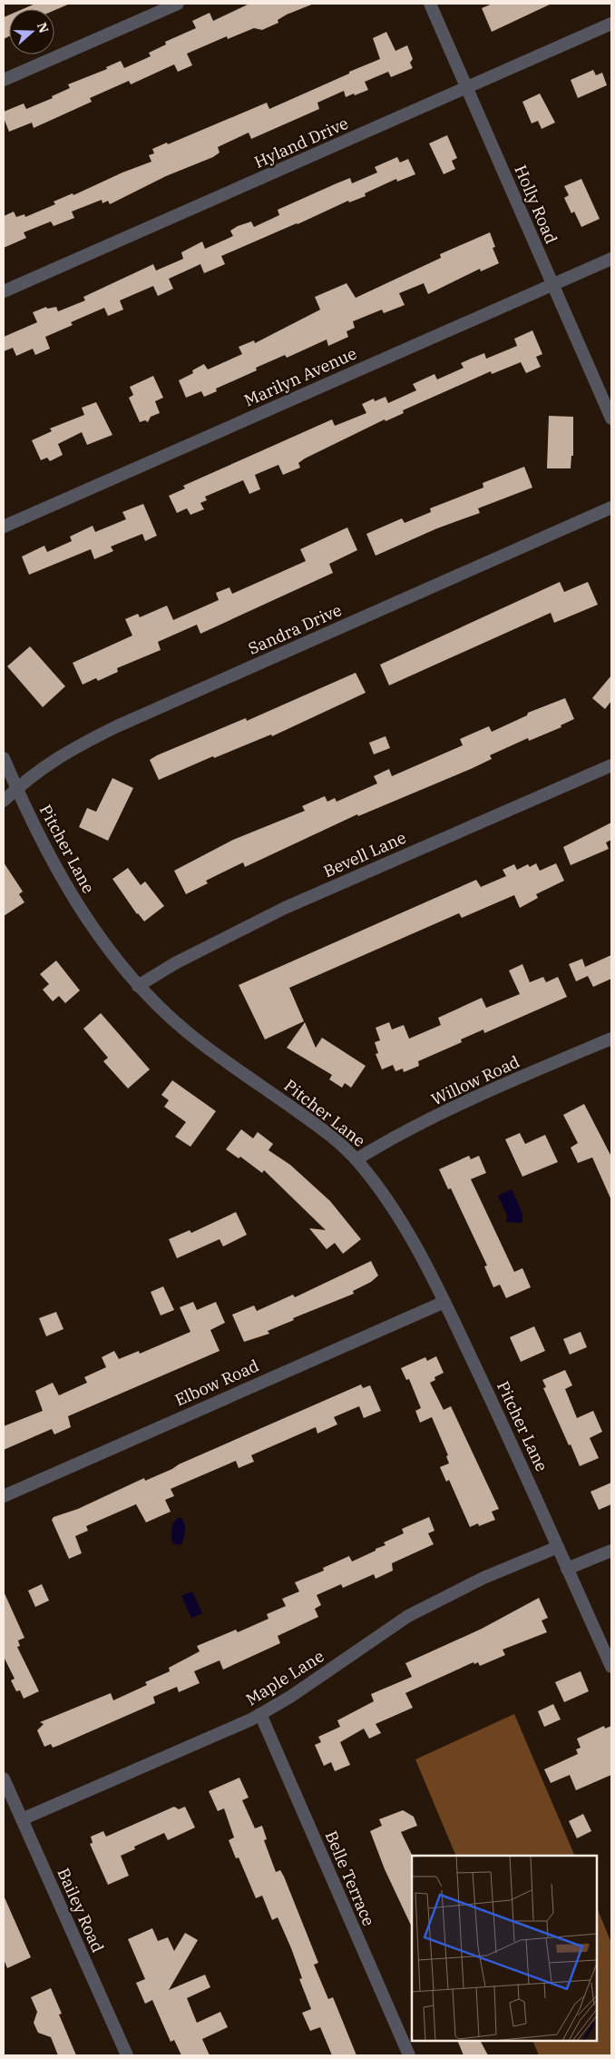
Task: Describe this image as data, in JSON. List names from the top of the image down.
{
  "streets": {
    "street": [
      "Hyland Drive",
      "Holly Road",
      "Marilyn Avenue",
      "Sandra Drive",
      "Pitcher Lane",
      "Bevell Lane",
      "Willow Road",
      "Elbow Road",
      "Maple Lane",
      "Belle Terrace",
      "Bailey Road"
    ]
  },
  "crossings": [
    ["Hyland Drive", "Holly Road"],
    ["Holly Road", "Marilyn Avenue"],
    ["Sandra Drive", "Pitcher Lane"],
    ["Pitcher Lane", "Bevell Lane"],
    ["Pitcher Lane", "Willow Road"],
    ["Pitcher Lane", "Elbow Road"],
    ["Pitcher Lane", "Maple Lane"],
    ["Maple Lane", "Belle Terrace"],
    ["Maple Lane", "Bailey Road"]
  ],
  "north": "right"
}
